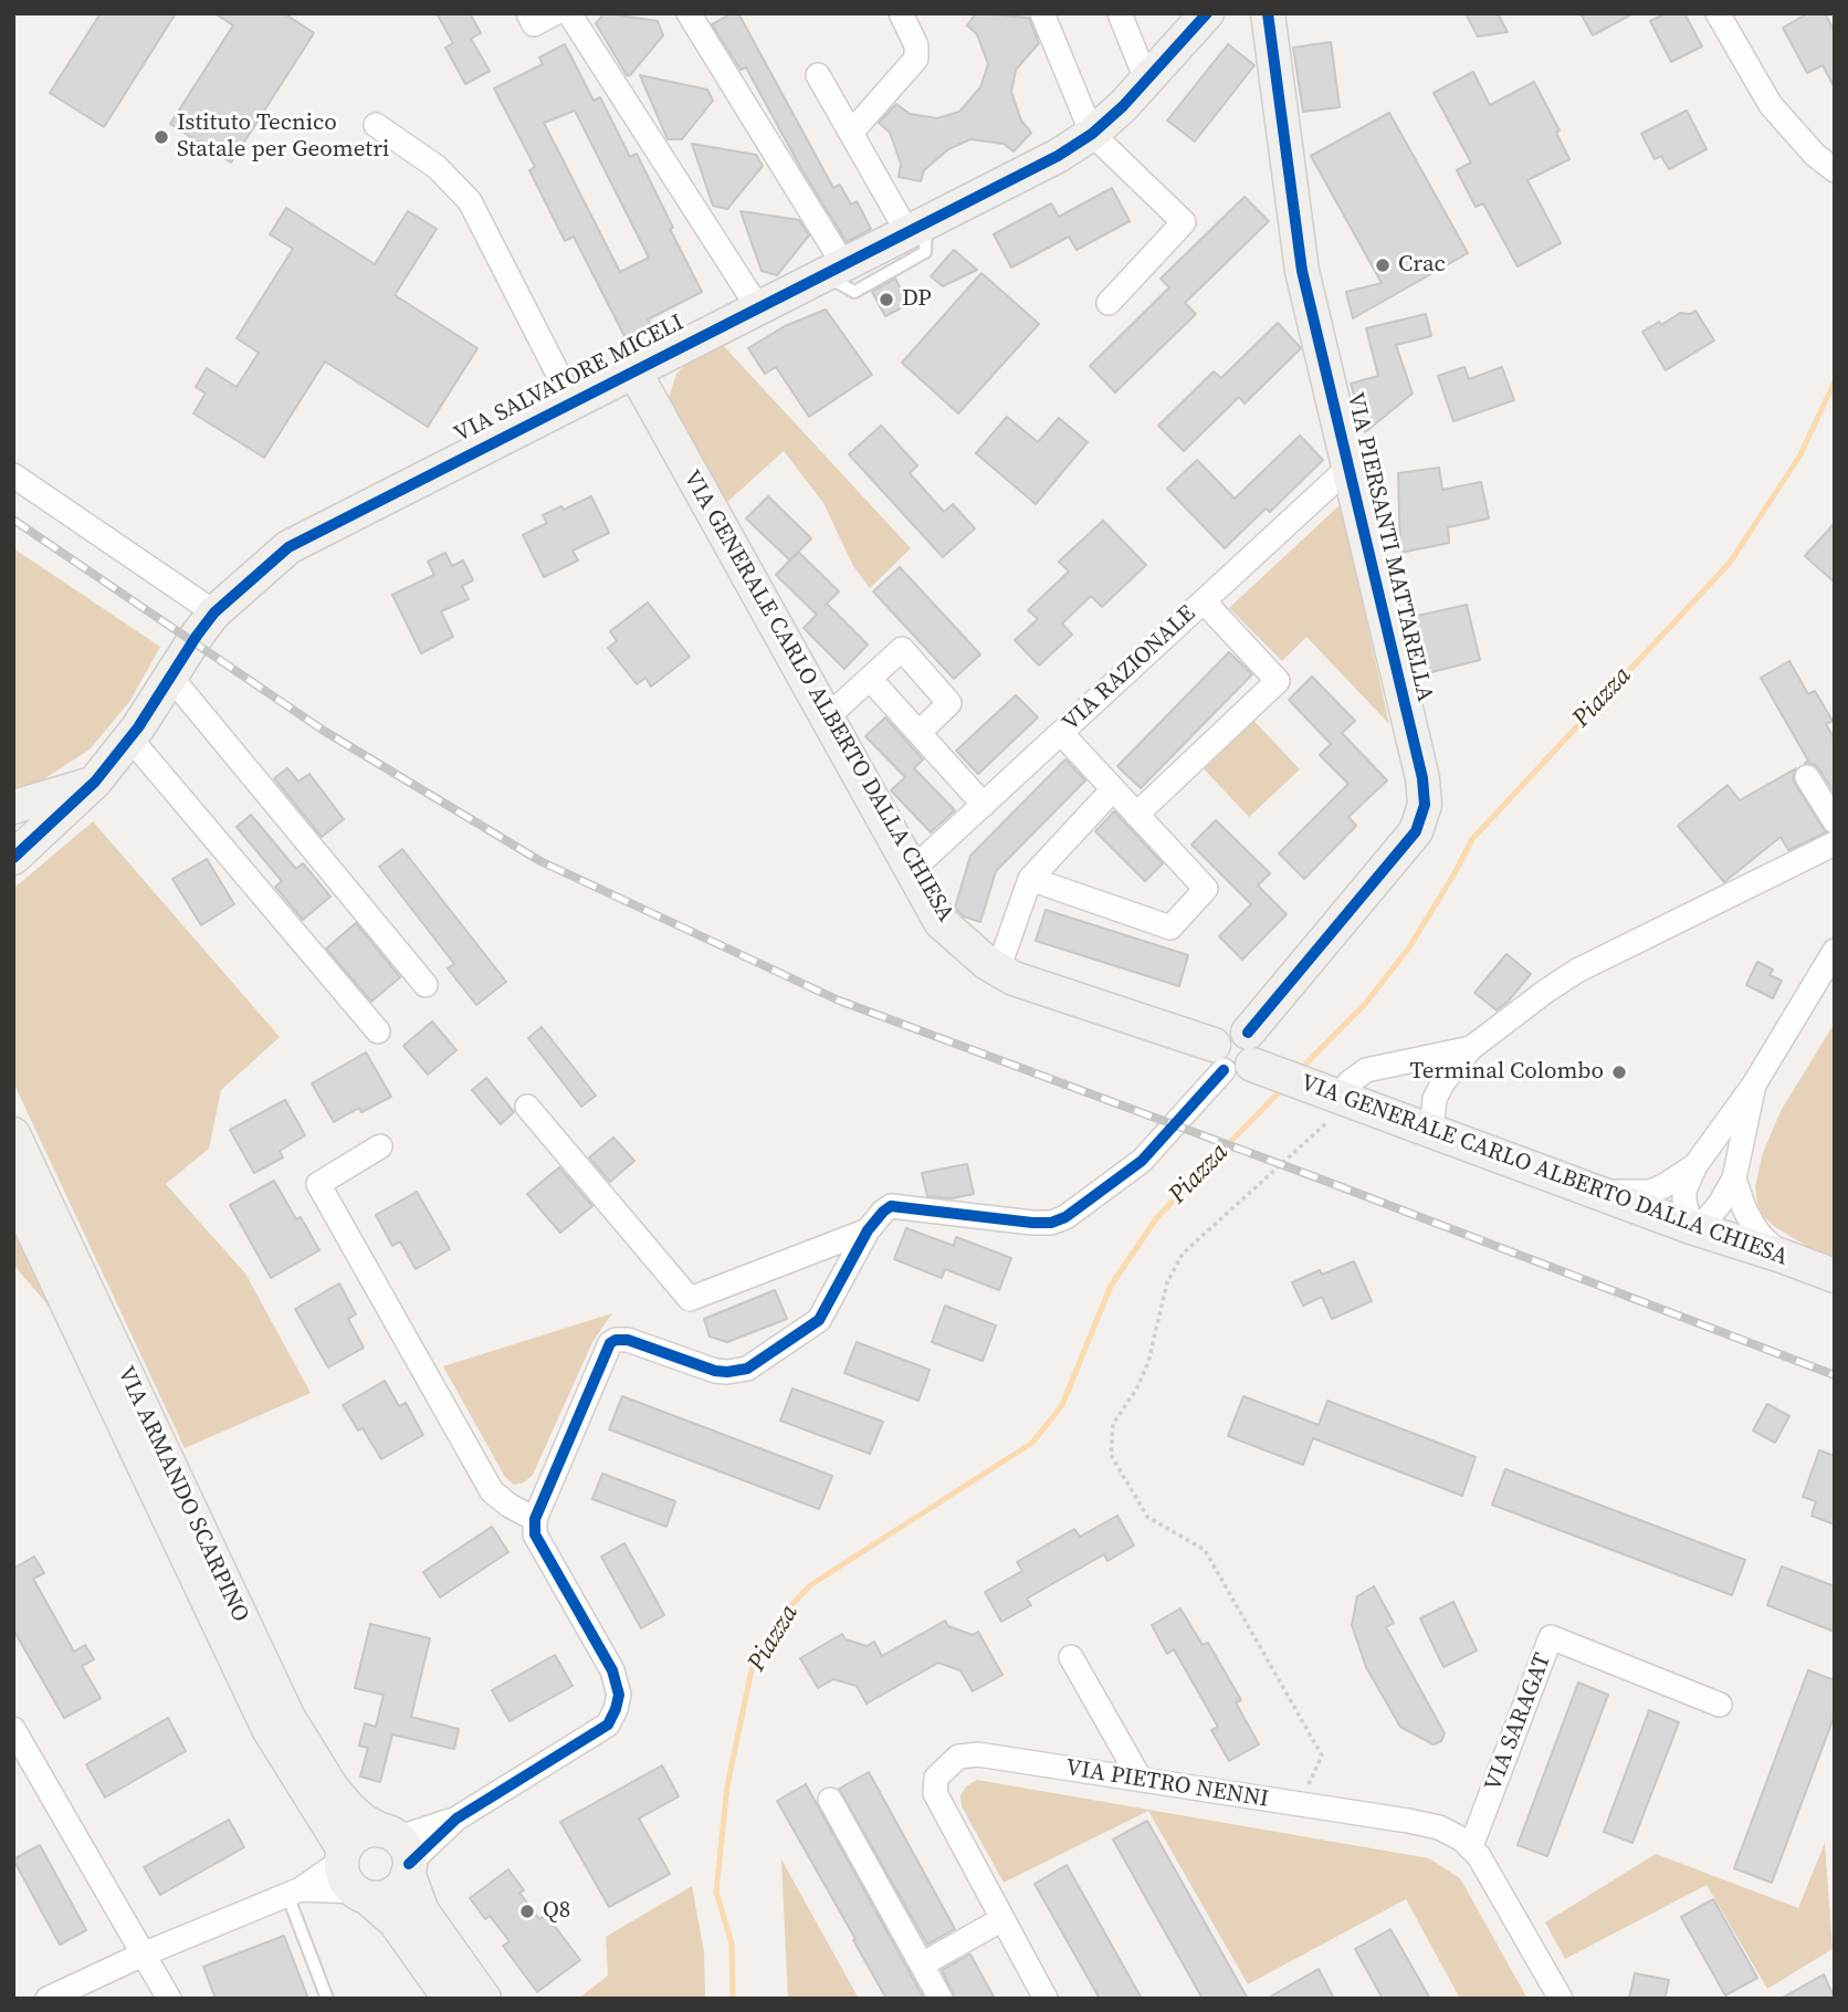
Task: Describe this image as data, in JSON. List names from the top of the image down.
{
  "streets": {
    "street": [
      "VIA SALVATORE MICELI",
      "VIA PIERSANTI MATTARELLA",
      "VIA RAZIONALE",
      "VIA GENERALE CARLO ALBERTO DALLA CHIESA",
      "VIA ARMANDO SCARPINO",
      "VIA SARAGAT",
      "VIA PIETRO NENNI"
    ]
  },
  "crossings": [
    ["VIA SALVATORE MICELI", "VIA GENERALE CARLO ALBERTO DALLA CHIESA"],
    ["VIA PIERSANTI MATTARELLA", "VIA RAZIONALE"],
    ["VIA PIERSANTI MATTARELLA", "VIA GENERALE CARLO ALBERTO DALLA CHIESA"],
    ["VIA RAZIONALE", "VIA GENERALE CARLO ALBERTO DALLA CHIESA"],
    ["VIA SARAGAT", "VIA PIETRO NENNI"]
  ],
  "water": ["Piazza"],
  "places": [
    "Istituto Tecnico Statale per Geometri",
    "Crac",
    "DP",
    "Terminal Colombo",
    "Q8"
  ]
}
